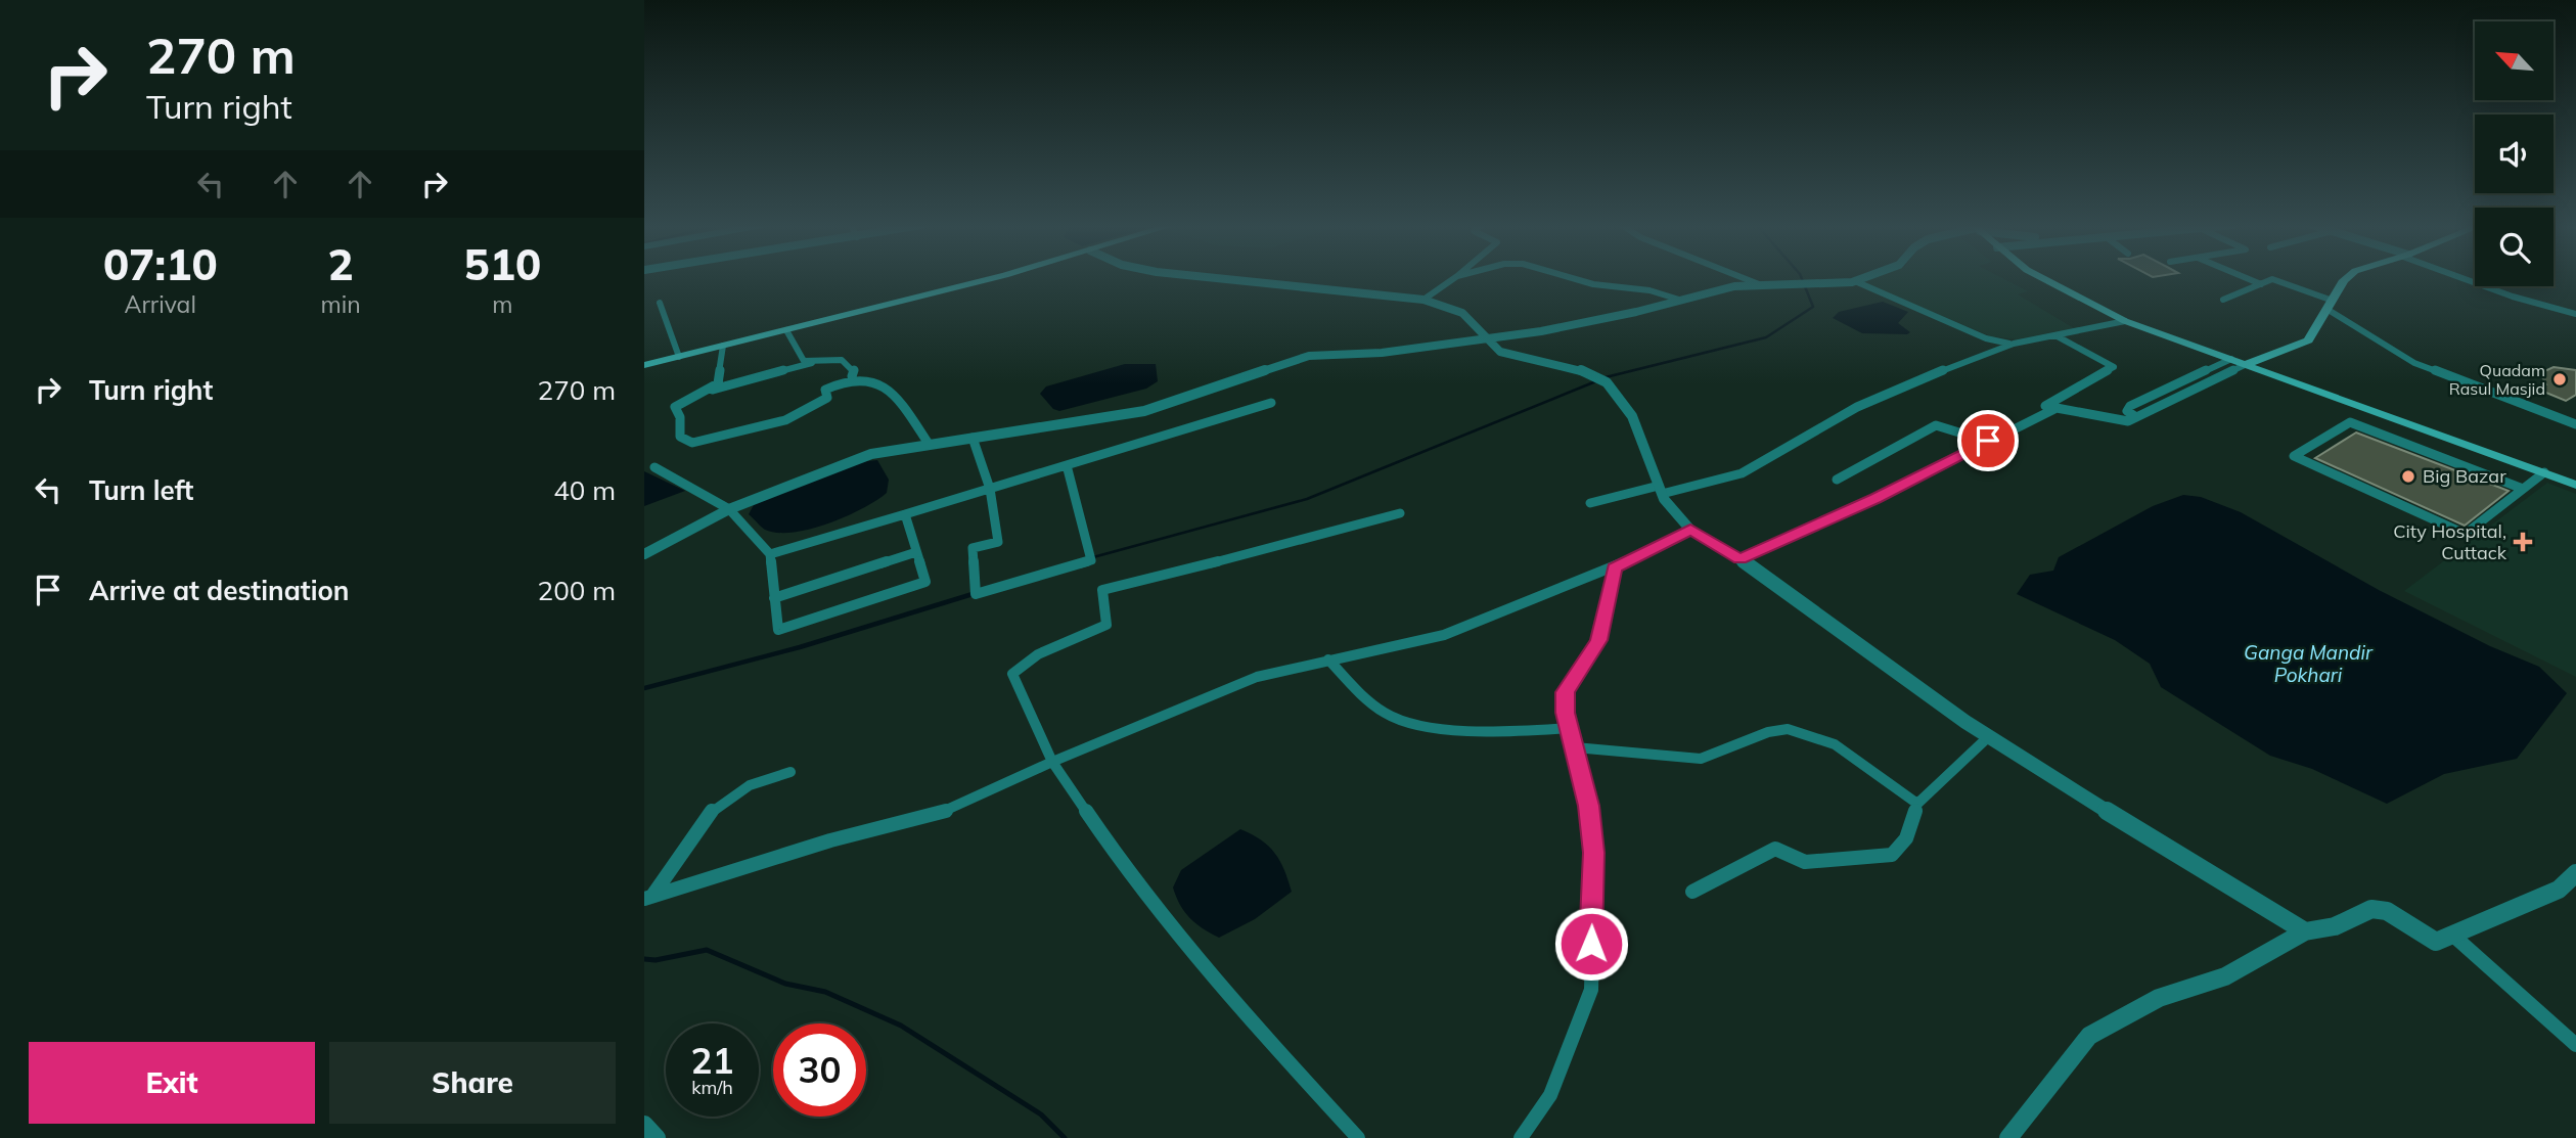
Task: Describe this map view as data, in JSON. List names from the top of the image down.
{
  "water": ["Ganga Mandir Pokhari"],
  "places": {
    "other": ["Quadam Rasul Masjid", "Big Bazar"],
    "health": ["City Hospital, Cuttack"]
  },
  "north": "top left",
  "page": {
    "turn": ["270 m", "Turn right"],
    "eta": [
      "07:10",
      "Arrival",
      "2",
      "min",
      "510",
      "m"
    ],
    "list": [
      {
        "name": "Turn right",
        "value": "270 m"
      },
      {
        "name": "Turn left",
        "value": "40 m"
      },
      {
        "name": "Arrive at destination",
        "value": "200 m"
      }
    ],
    "speed": "21 km/h",
    "limit": "30",
    "buttons": ["Exit", "Share"]
  }
}
